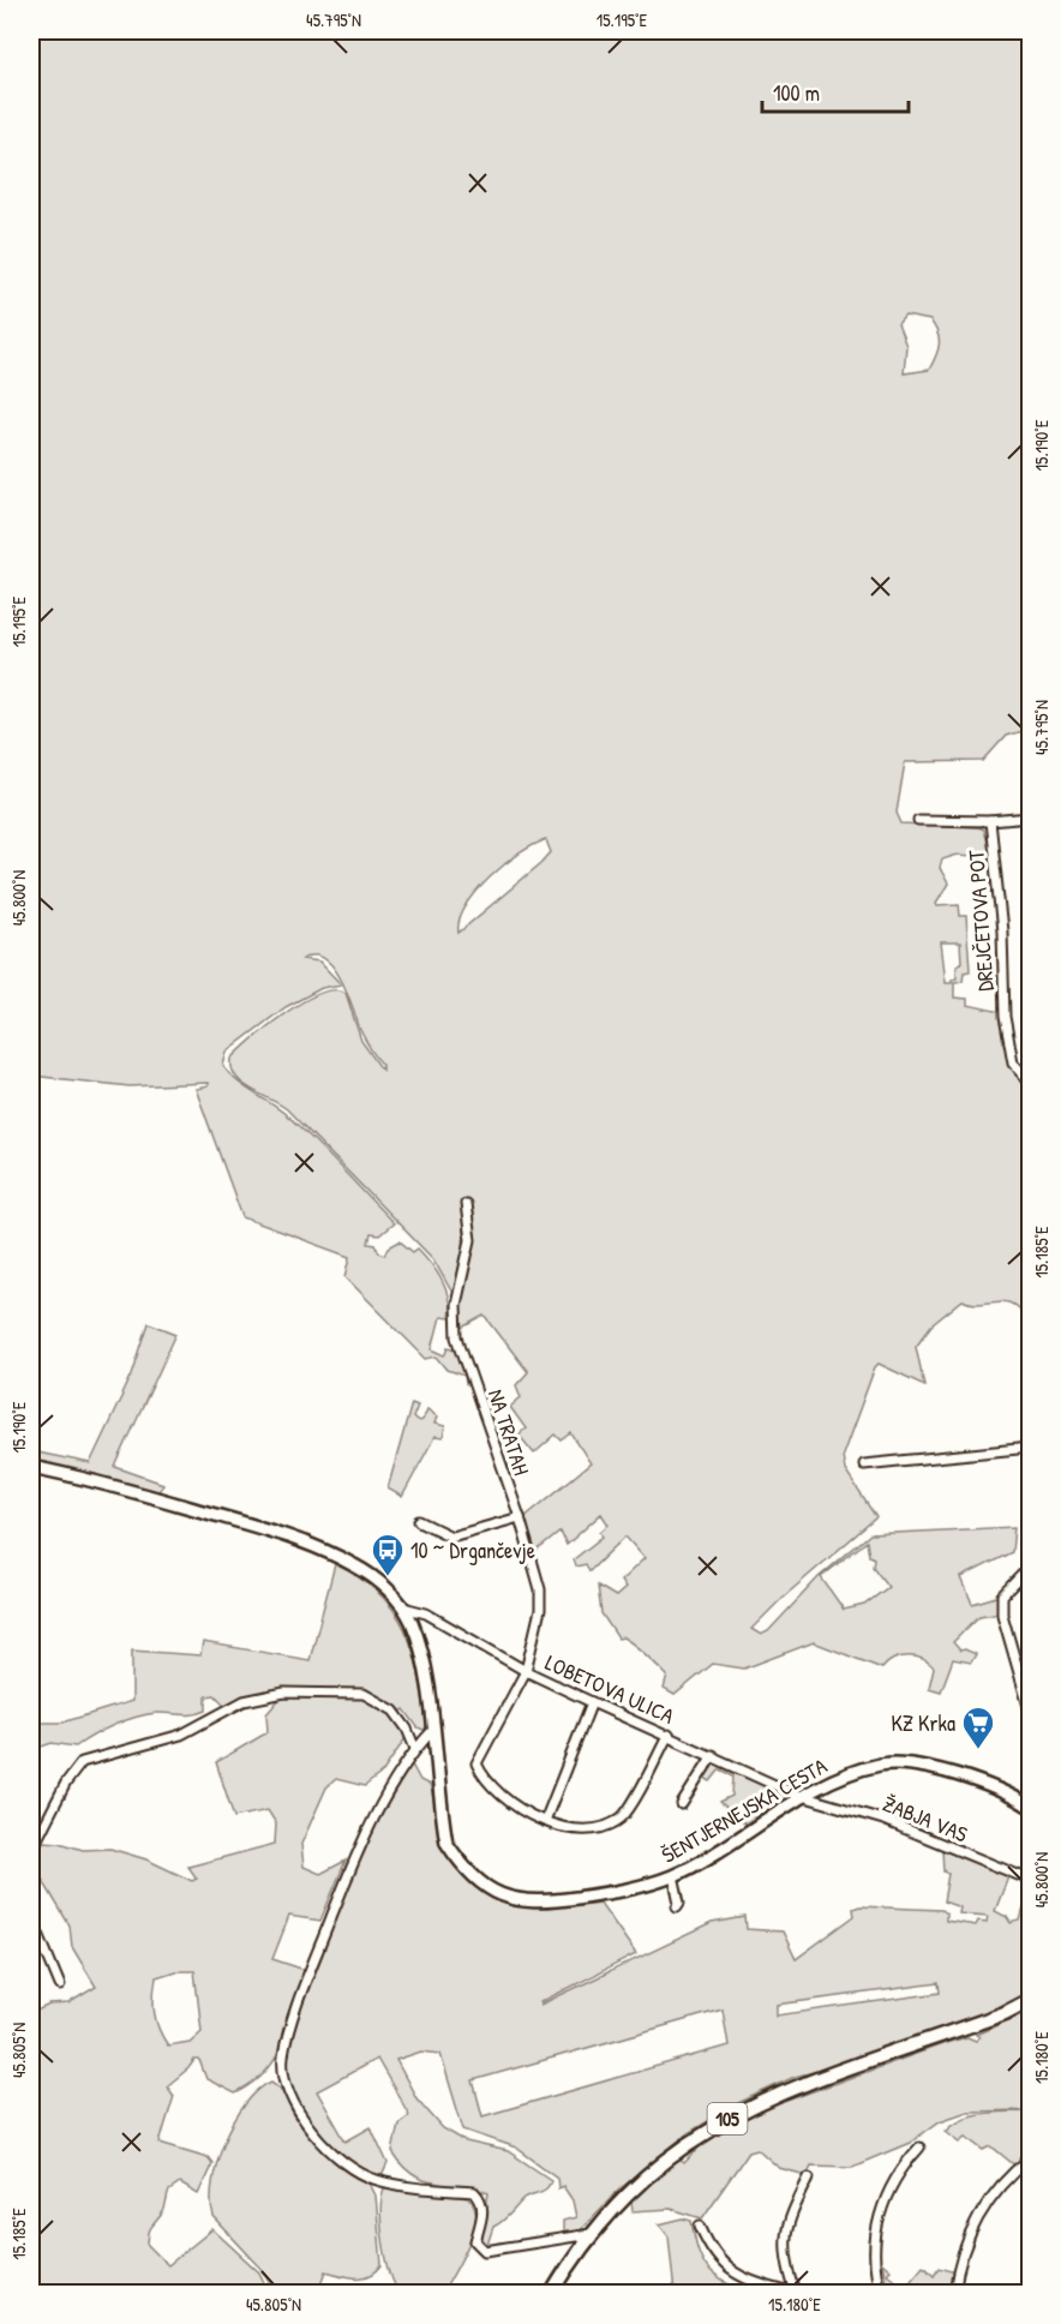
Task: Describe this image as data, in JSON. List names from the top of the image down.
{
  "streets": {
    "main road": ["ŠENTJERNEJSKA CESTA", "105"],
    "street": [
      "DREJČETOVA POT",
      "NA TRATAH",
      "LOBETOVA ULICA",
      "ŽABJA VAS"
    ]
  },
  "crossings": [
    ["NA TRATAH", "LOBETOVA ULICA"],
    ["LOBETOVA ULICA", "ŠENTJERNEJSKA CESTA"],
    ["LOBETOVA ULICA", "ŽABJA VAS"],
    ["ŠENTJERNEJSKA CESTA", "ŽABJA VAS"]
  ],
  "places": {
    "bus stop": ["10 ~ Drgančevje"],
    "supermarket": ["KZ Krka"]
  },
  "scale_bar": "100 m",
  "coordinates": [
    "45.795°N",
    "15.195°E",
    "15.190°E",
    "45.800°N",
    "15.185°E",
    "45.805°N",
    "15.180°E"
  ]
}
